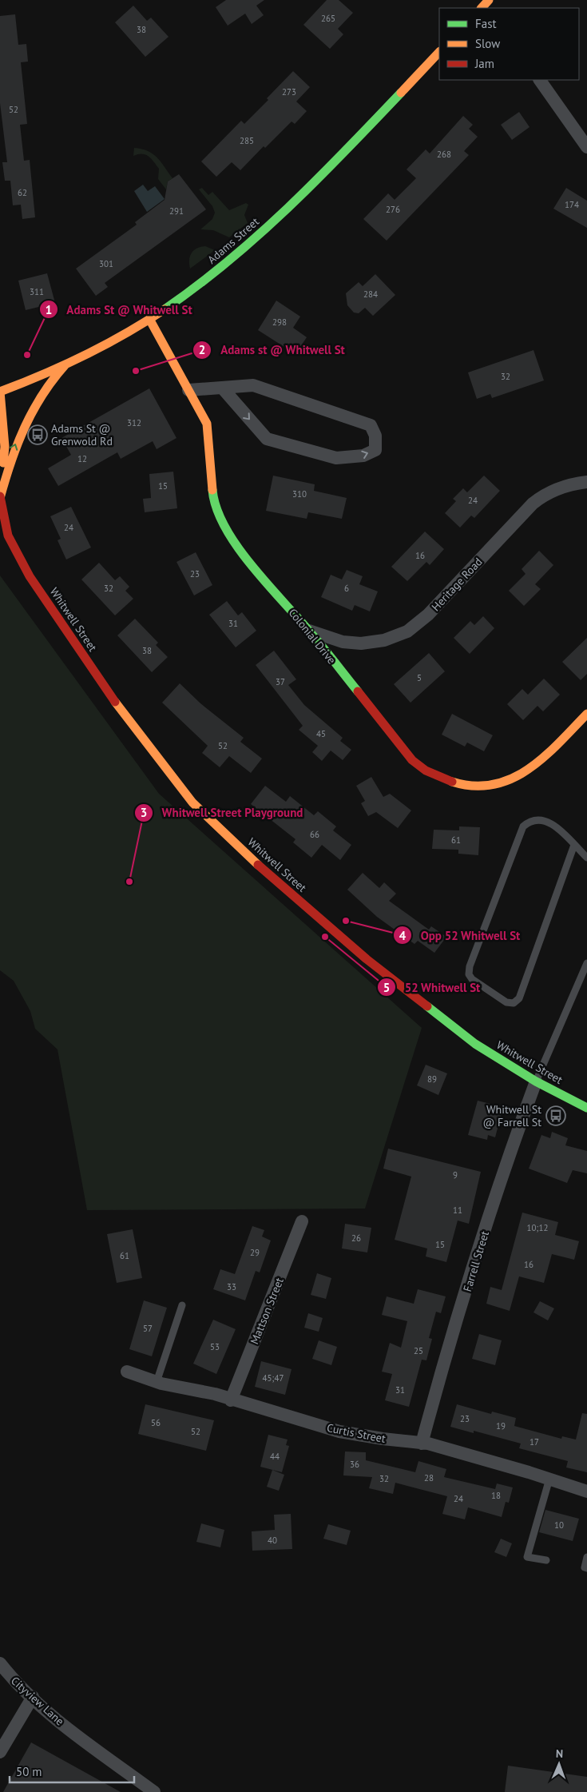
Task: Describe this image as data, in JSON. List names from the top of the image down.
{
  "streets": {
    "street": [
      "Adams Street",
      "Heritage Road",
      "Whitwell Street",
      "Colonial Drive",
      "Farrell Street",
      "Mattson Street",
      "Curtis Street",
      "Cityview Lane"
    ]
  },
  "crossings": [
    ["Adams Street", "Whitwell Street"],
    ["Adams Street", "Colonial Drive"],
    ["Heritage Road", "Colonial Drive"],
    ["Whitwell Street", "Farrell Street"],
    ["Farrell Street", "Curtis Street"],
    ["Mattson Street", "Curtis Street"]
  ],
  "places": {
    "other": [
      "Adams St @ Whitwell St",
      "Adams st @ Whitwell St",
      "Whitwell Street Playground",
      "Opp 52 Whitwell St",
      "52 Whitwell St"
    ],
    "bus stop": ["Adams St @ Grenwold Rd", "Whitwell St @ Farrell St"]
  },
  "house_numbers": [
    "265",
    "38",
    "273",
    "52",
    "285",
    "268",
    "62",
    "174",
    "276",
    "291",
    "301",
    "311",
    "284",
    "298",
    "32",
    "312",
    "12",
    "15",
    "310",
    "24",
    "24",
    "16",
    "23",
    "32",
    "6",
    "31",
    "38",
    "5",
    "37",
    "45",
    "52",
    "66",
    "61",
    "89",
    "9",
    "11",
    "10;12",
    "26",
    "15",
    "29",
    "61",
    "16",
    "33",
    "57",
    "53",
    "25",
    "45;47",
    "31",
    "23",
    "56",
    "19",
    "52",
    "17",
    "44",
    "36",
    "28",
    "32",
    "18",
    "24",
    "10",
    "40"
  ],
  "legend": ["Fast", "Slow", "Jam"],
  "scale_bar": "50 m",
  "north": "top"
}
